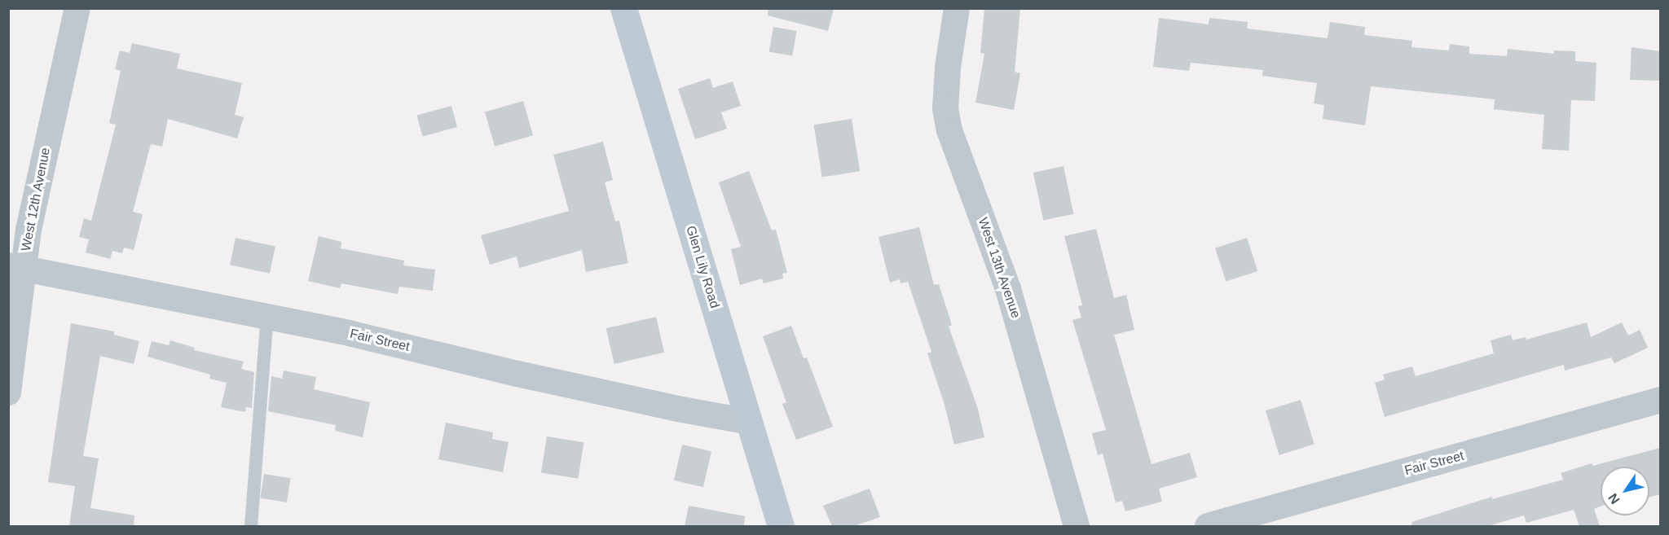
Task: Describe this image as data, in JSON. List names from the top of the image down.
{
  "streets": {
    "street": [
      "West 12th Avenue",
      "Glen Lily Road",
      "West 13th Avenue",
      "Fair Street"
    ]
  },
  "crossings": [
    ["West 12th Avenue", "Fair Street"],
    ["Glen Lily Road", "Fair Street"]
  ],
  "north": "bottom left"
}
